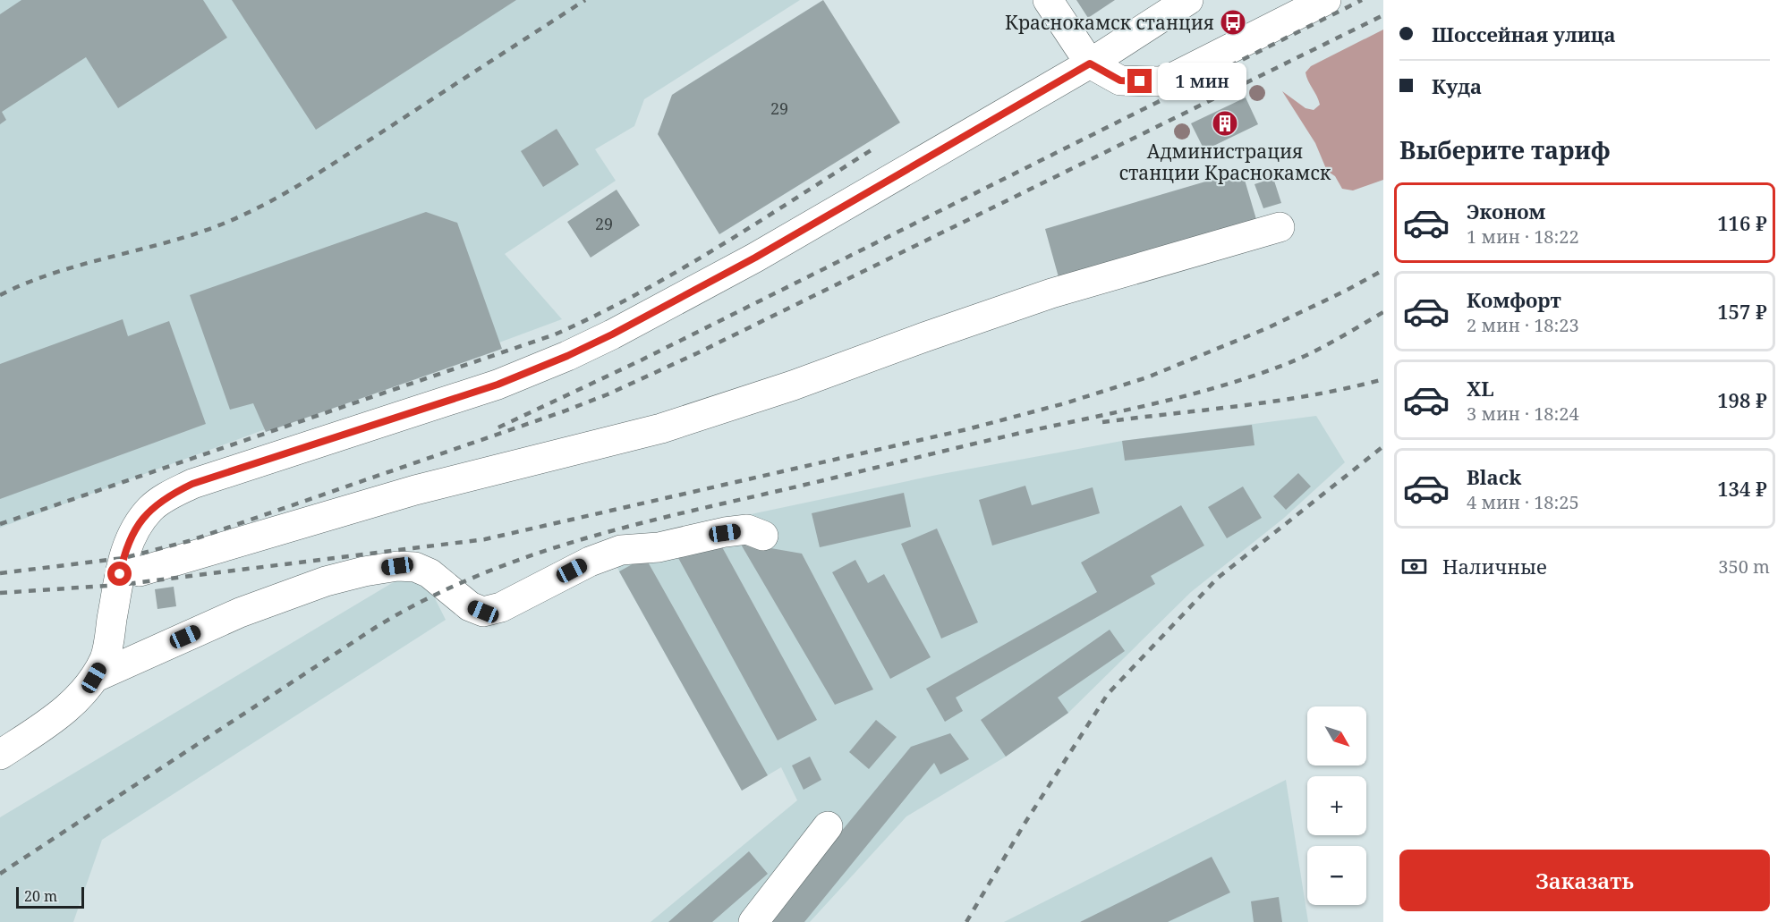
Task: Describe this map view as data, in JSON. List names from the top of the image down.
{
  "places": {
    "bus stop": ["Краснокамск станция"],
    "building": ["Администрация станции Краснокамск"]
  },
  "house_numbers": ["29", "29"],
  "scale_bar": "20 m",
  "north": "bottom right",
  "page": {
    "banner": ["Шоссейная улица", "Куда"],
    "bubble": "1 мин",
    "heading": "Выберите тариф",
    "list": [
      {
        "name": "Эконом",
        "note": "1 мин · 18:22",
        "value": "116 ₽"
      },
      {
        "name": "Комфорт",
        "note": "2 мин · 18:23",
        "value": "157 ₽"
      },
      {
        "name": "XL",
        "note": "3 мин · 18:24",
        "value": "198 ₽"
      },
      {
        "name": "Black",
        "note": "4 мин · 18:25",
        "value": "134 ₽"
      }
    ],
    "pay": ["Наличные", "350 m"],
    "map_buttons": ["+", "−"],
    "buttons": "Заказать",
    "scale": "20 m"
  }
}
